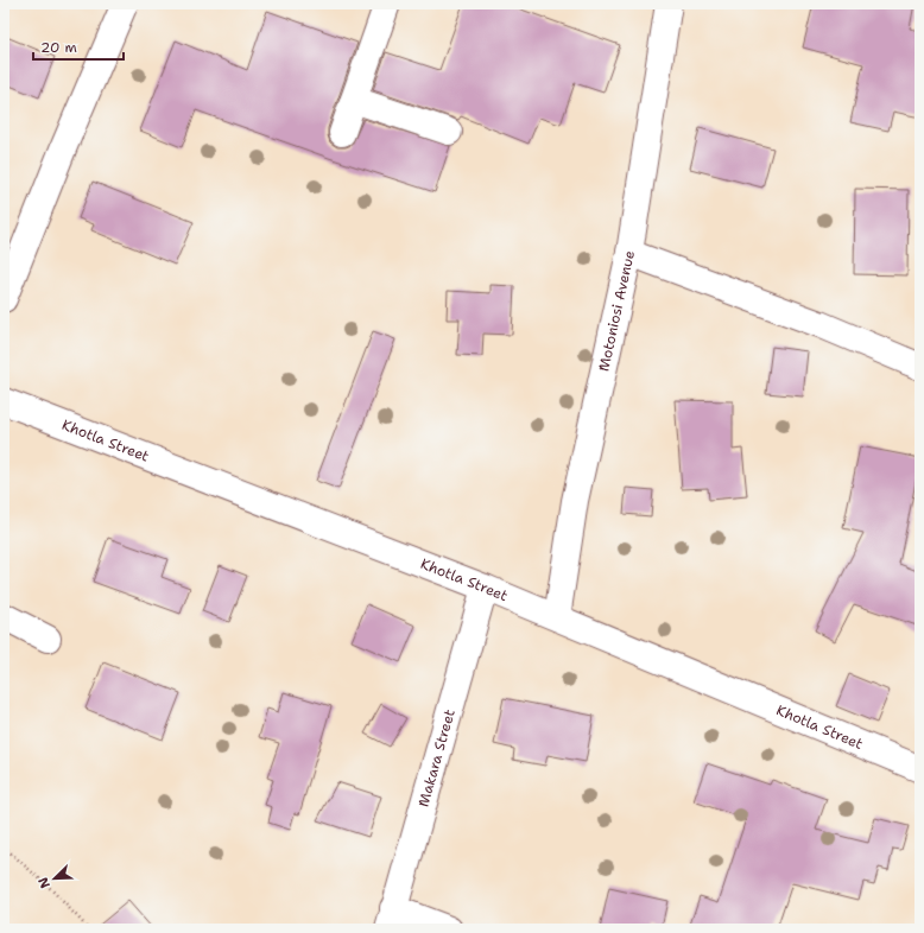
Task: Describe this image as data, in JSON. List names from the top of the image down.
{
  "streets": {
    "street": ["Motoniosi Avenue", "Khotla Street", "Makara Street"]
  },
  "crossings": [
    ["Motoniosi Avenue", "Khotla Street"],
    ["Khotla Street", "Makara Street"]
  ],
  "scale_bar": "20 m",
  "north": "bottom left"
}
